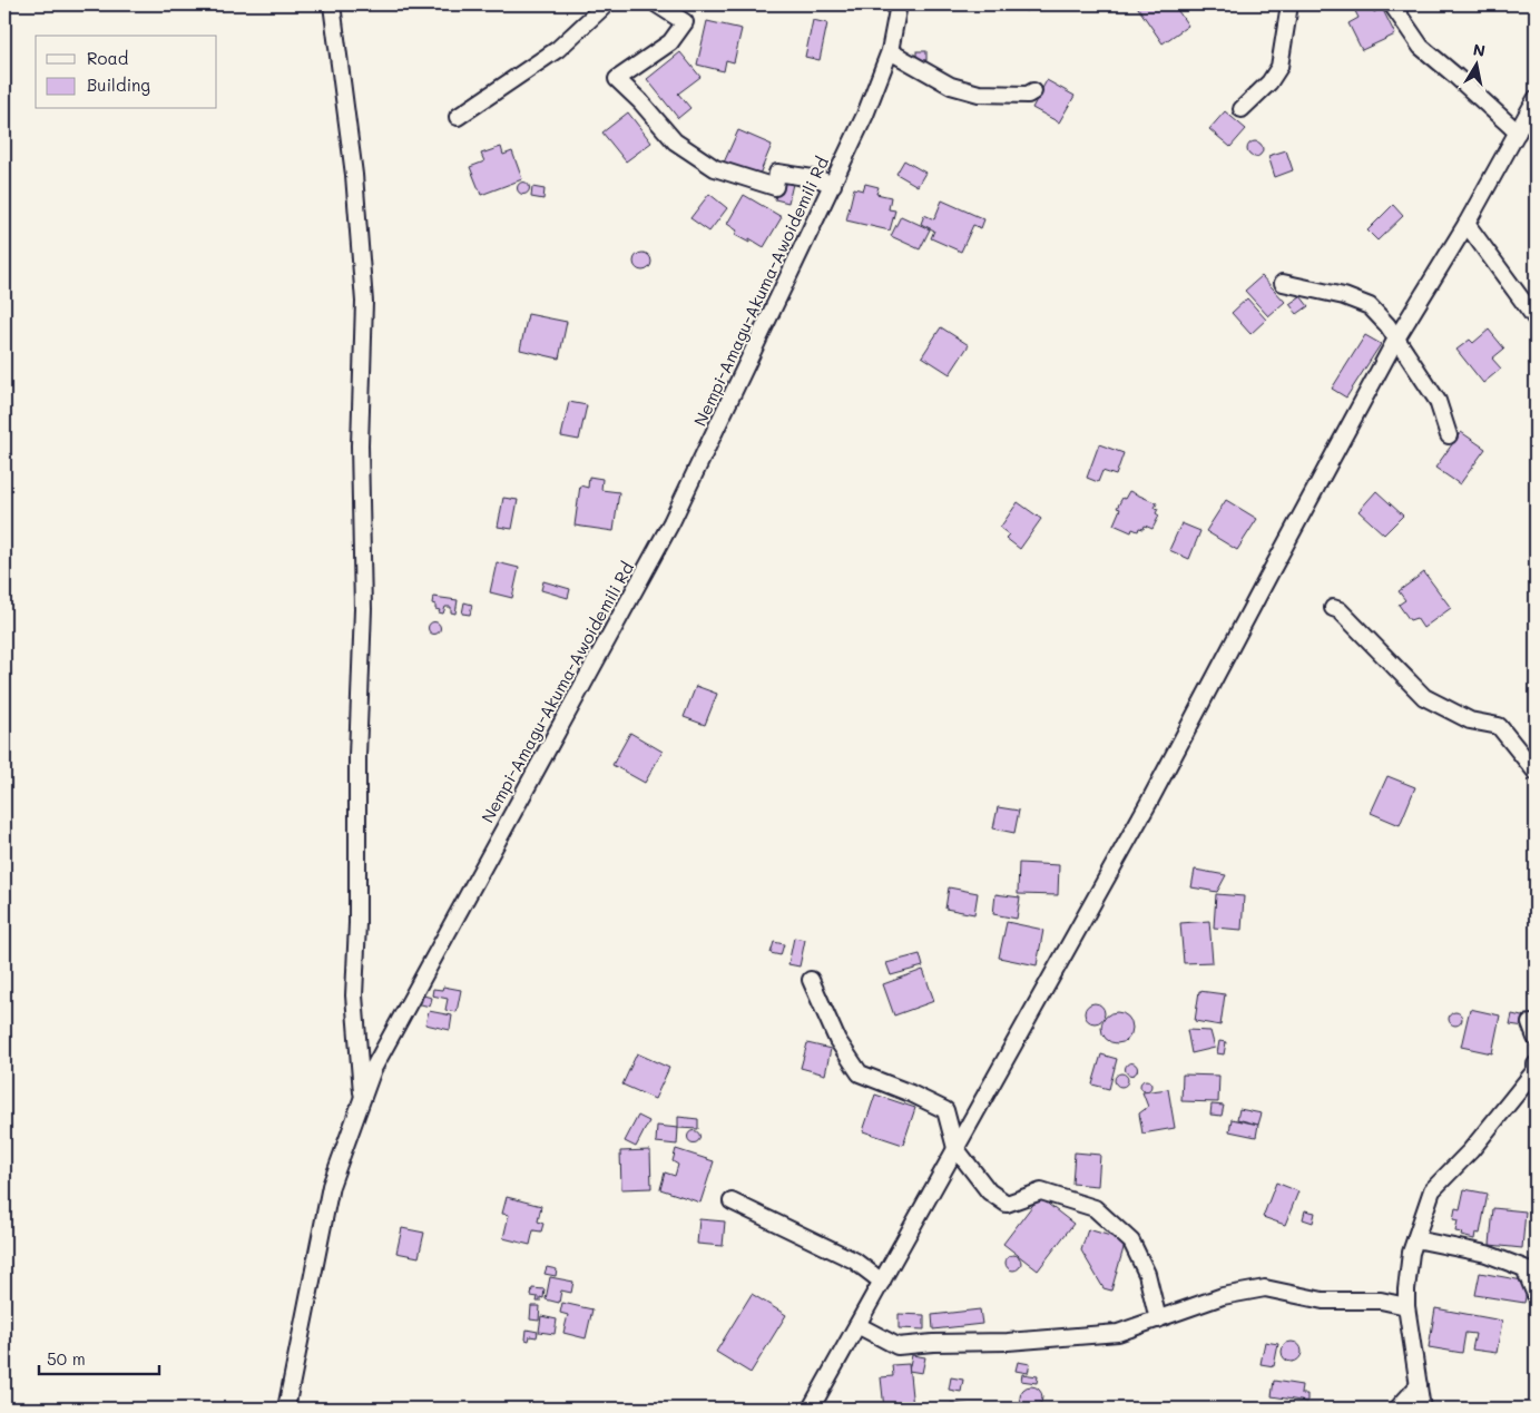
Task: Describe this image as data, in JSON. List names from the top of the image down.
{
  "streets": {
    "street": ["Nempi-Amagu-Akuma-Awoidemili Rd"]
  },
  "legend": ["Road", "Building"],
  "scale_bar": "50 m",
  "north": "top"
}
